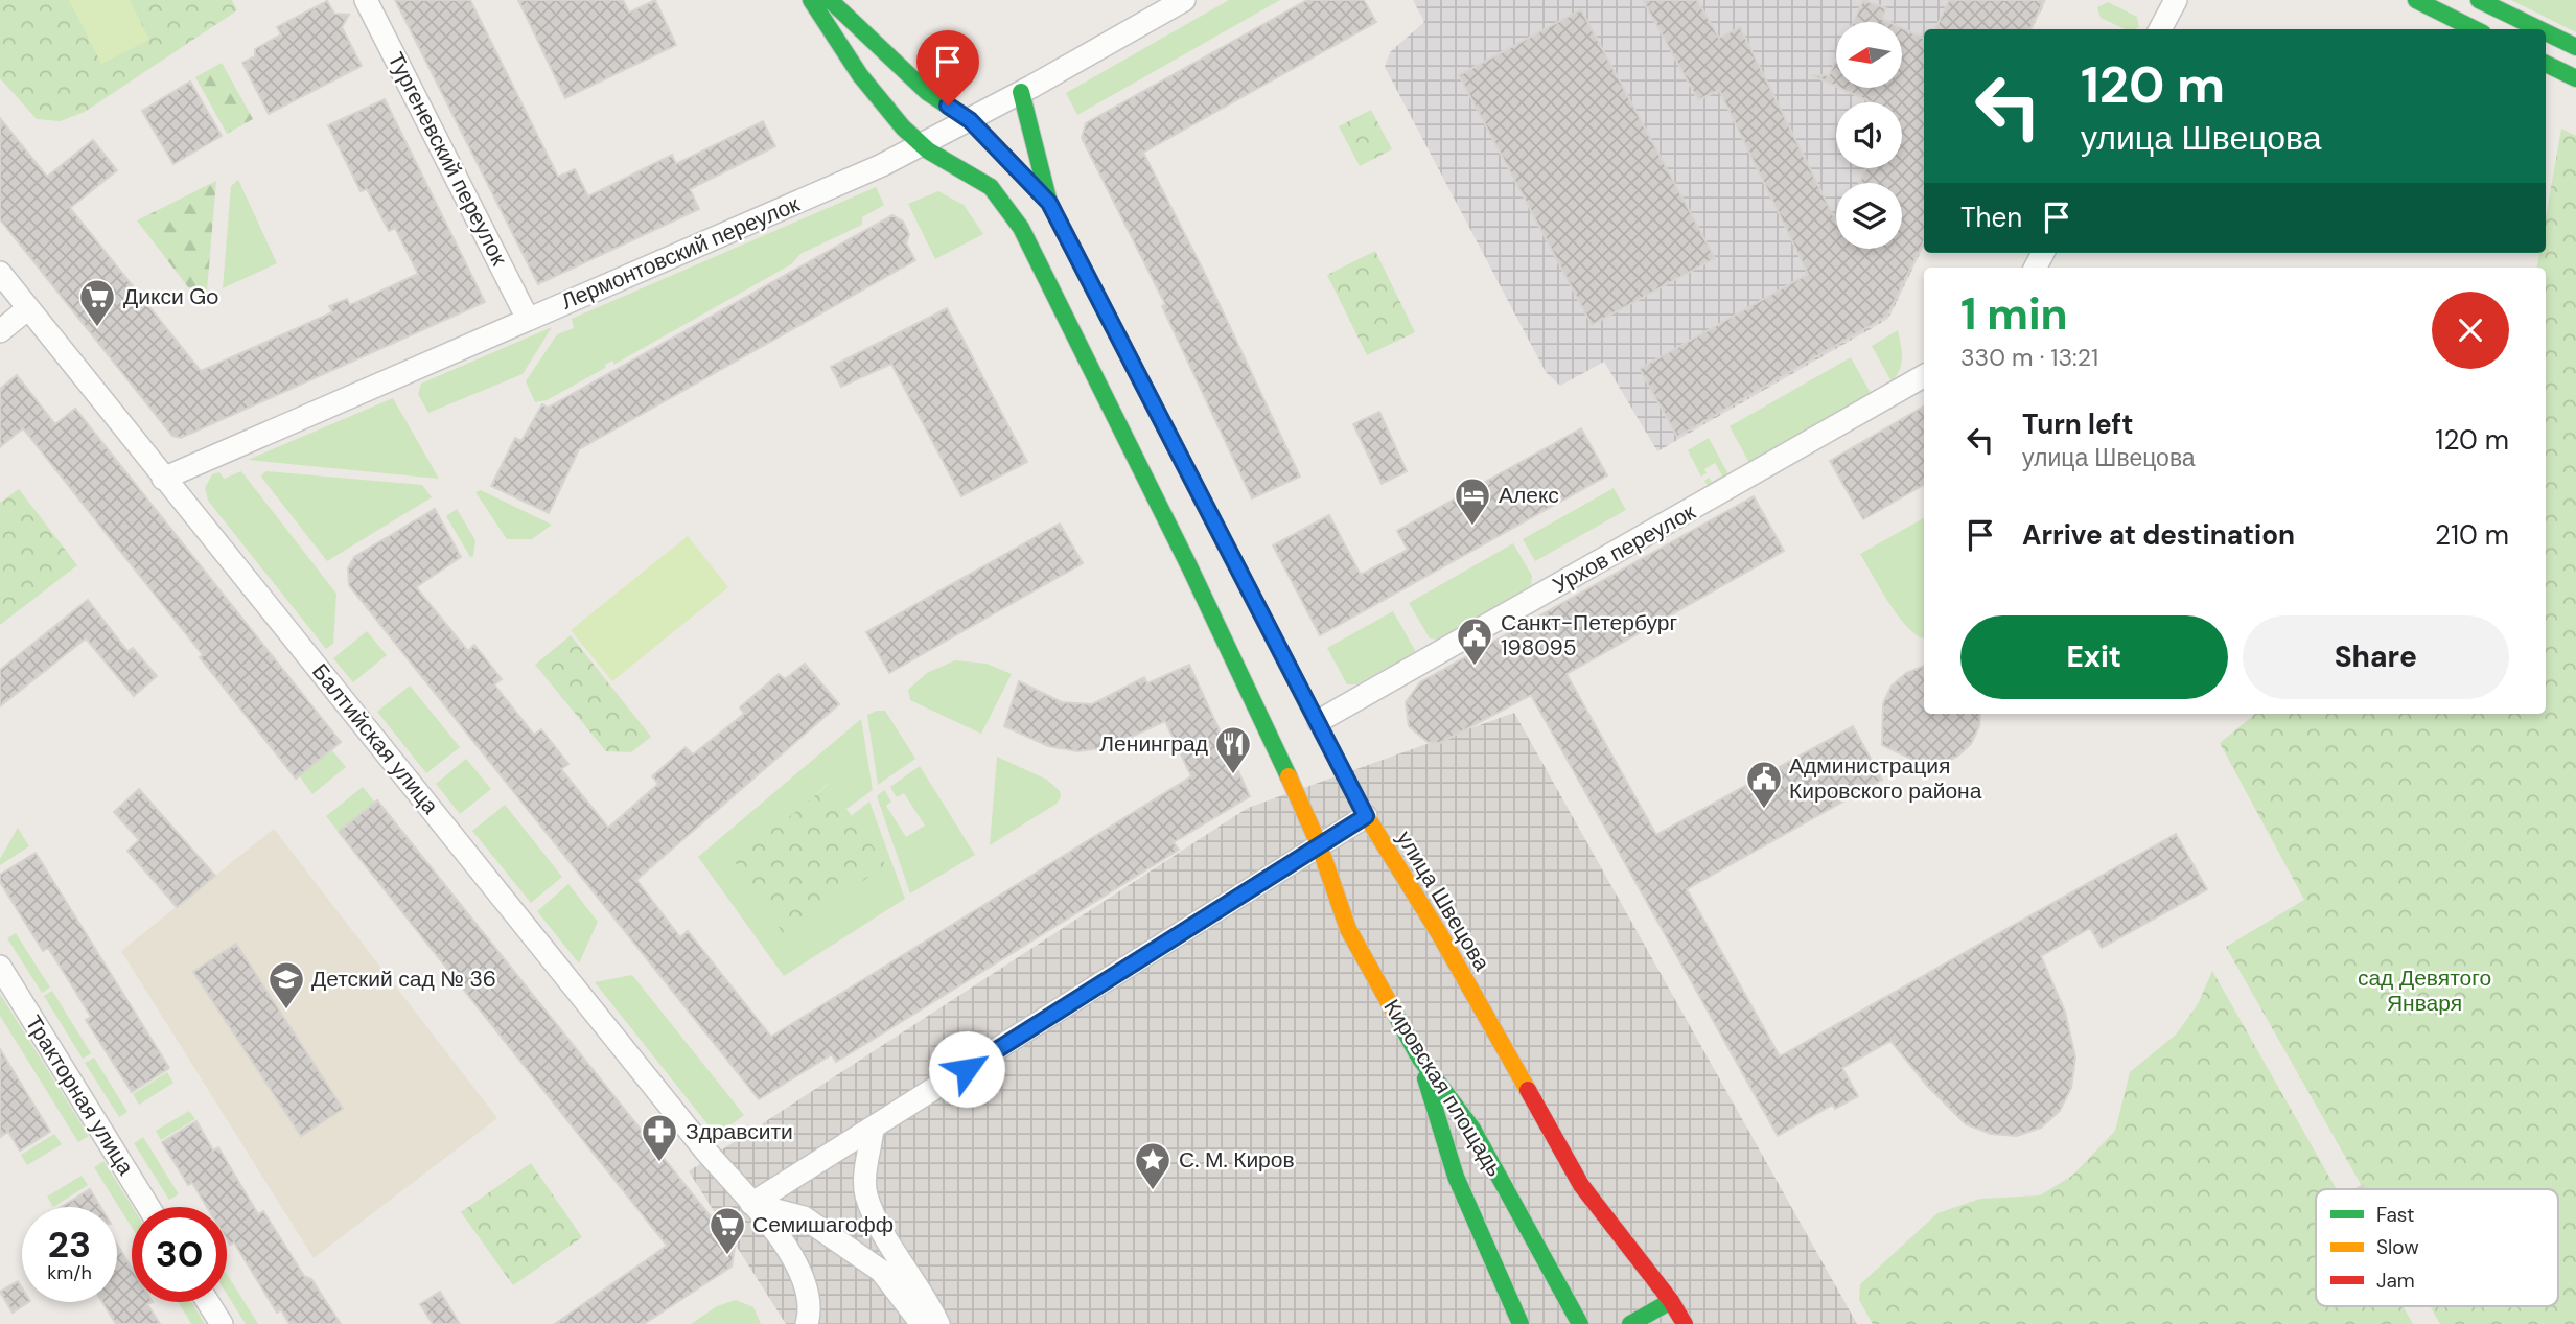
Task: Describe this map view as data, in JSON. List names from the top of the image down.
{
  "streets": {
    "street": [
      "Тургеневский переулок",
      "Лермонтовский переулок",
      "Урхов переулок",
      "Балтийская улица",
      "улица Швецова",
      "Кировская площадь",
      "Тракторная улица"
    ]
  },
  "crossings": [
    ["Тургеневский переулок", "Лермонтовский переулок"],
    ["Лермонтовский переулок", "Балтийская улица"],
    ["Лермонтовский переулок", "улица Швецова"],
    ["Урхов переулок", "улица Швецова"]
  ],
  "parks": ["сад Девятого Января"],
  "places": {
    "supermarket": ["Дикси Go", "Семишагофф"],
    "hotel": ["Алекс"],
    "public building": ["Санкт-Петербург 198095", "Администрация Кировского района"],
    "restaurant": ["Ленинград"],
    "school or university": ["Детский сад № 36"],
    "pharmacy": ["Здравсити"],
    "place": ["С. М. Киров"]
  },
  "legend": ["Fast", "Slow", "Jam"],
  "north": "left",
  "page": {
    "turn": ["120 m", "улица Швецова"],
    "then": "Then",
    "heading": ["1 min", "330 m · 13:21"],
    "list": [
      {
        "name": "Turn left",
        "note": "улица Швецова",
        "value": "120 m"
      },
      {
        "name": "Arrive at destination",
        "value": "210 m"
      }
    ],
    "buttons": ["Exit", "Share"],
    "speed": "23 km/h",
    "limit": "30"
  }
}
